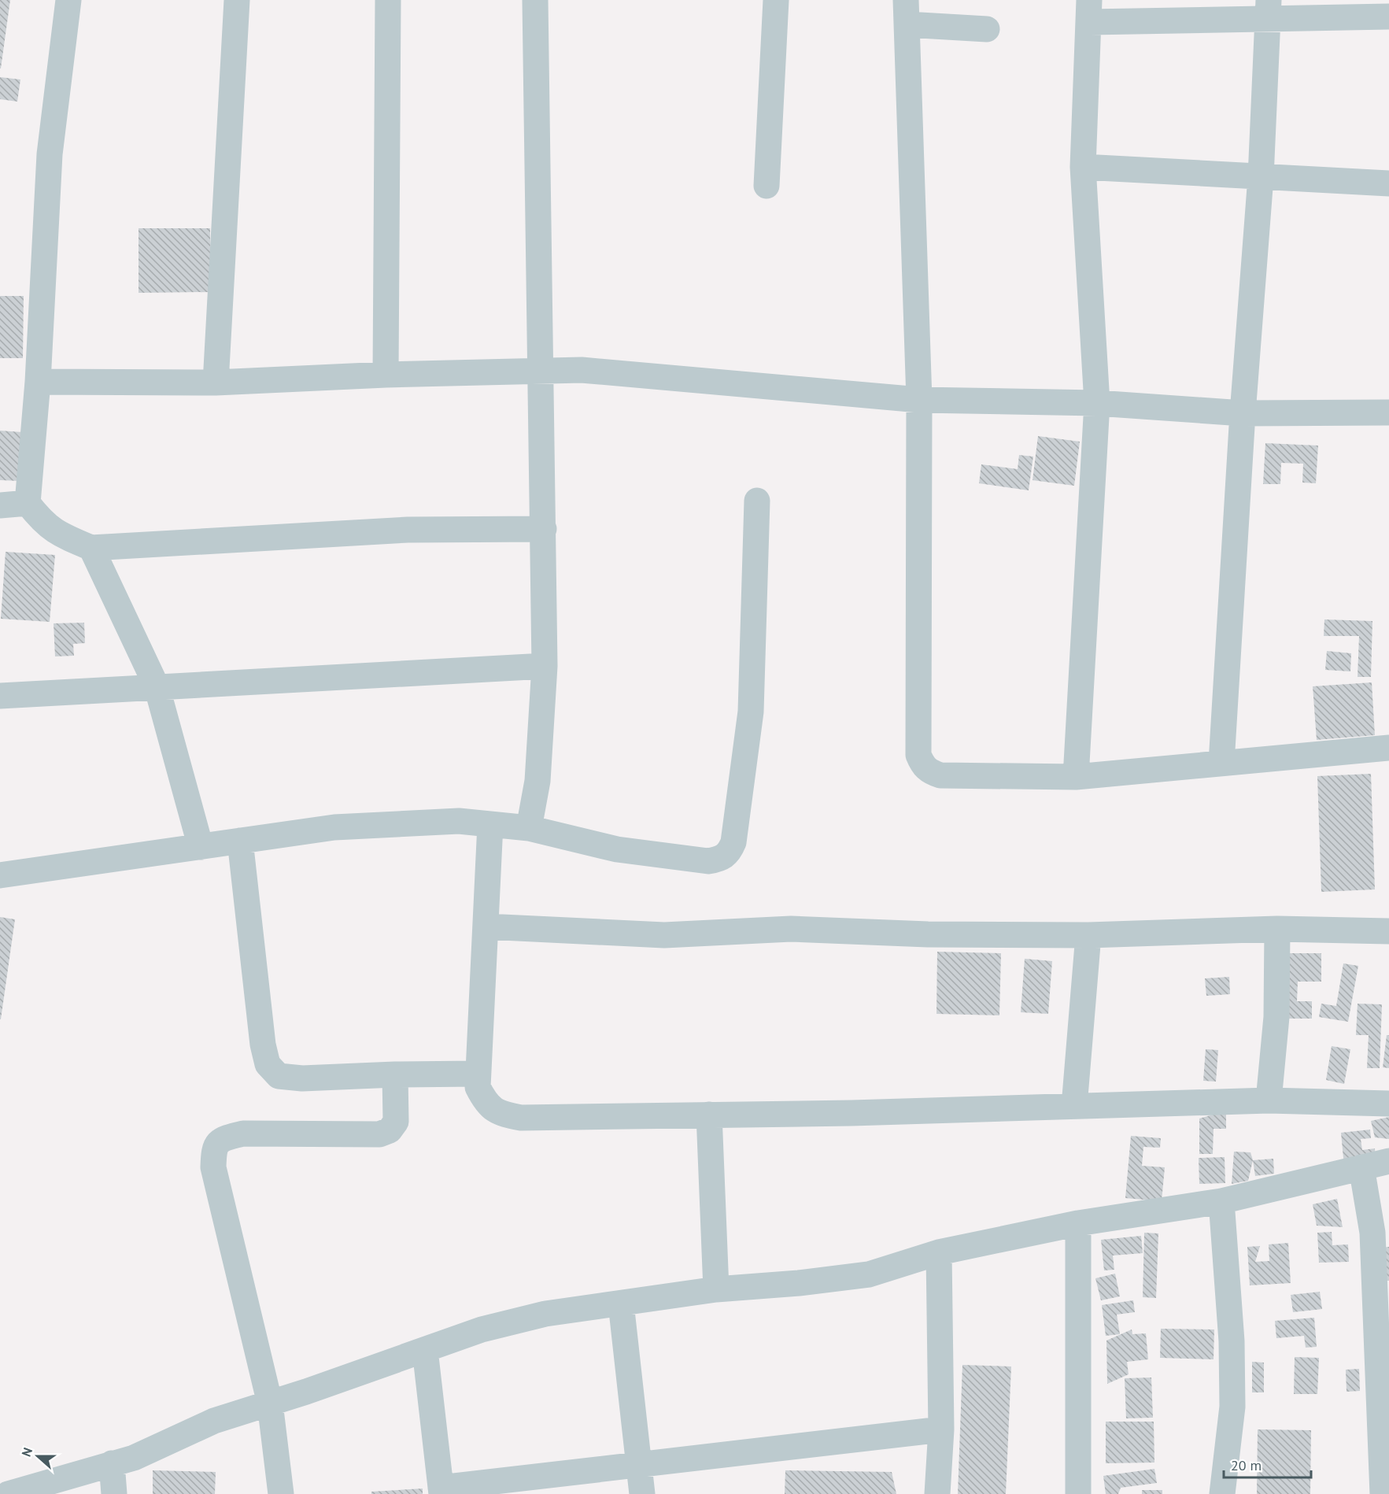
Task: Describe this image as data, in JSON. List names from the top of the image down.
{
  "scale_bar": "20 m",
  "north": "left"
}
